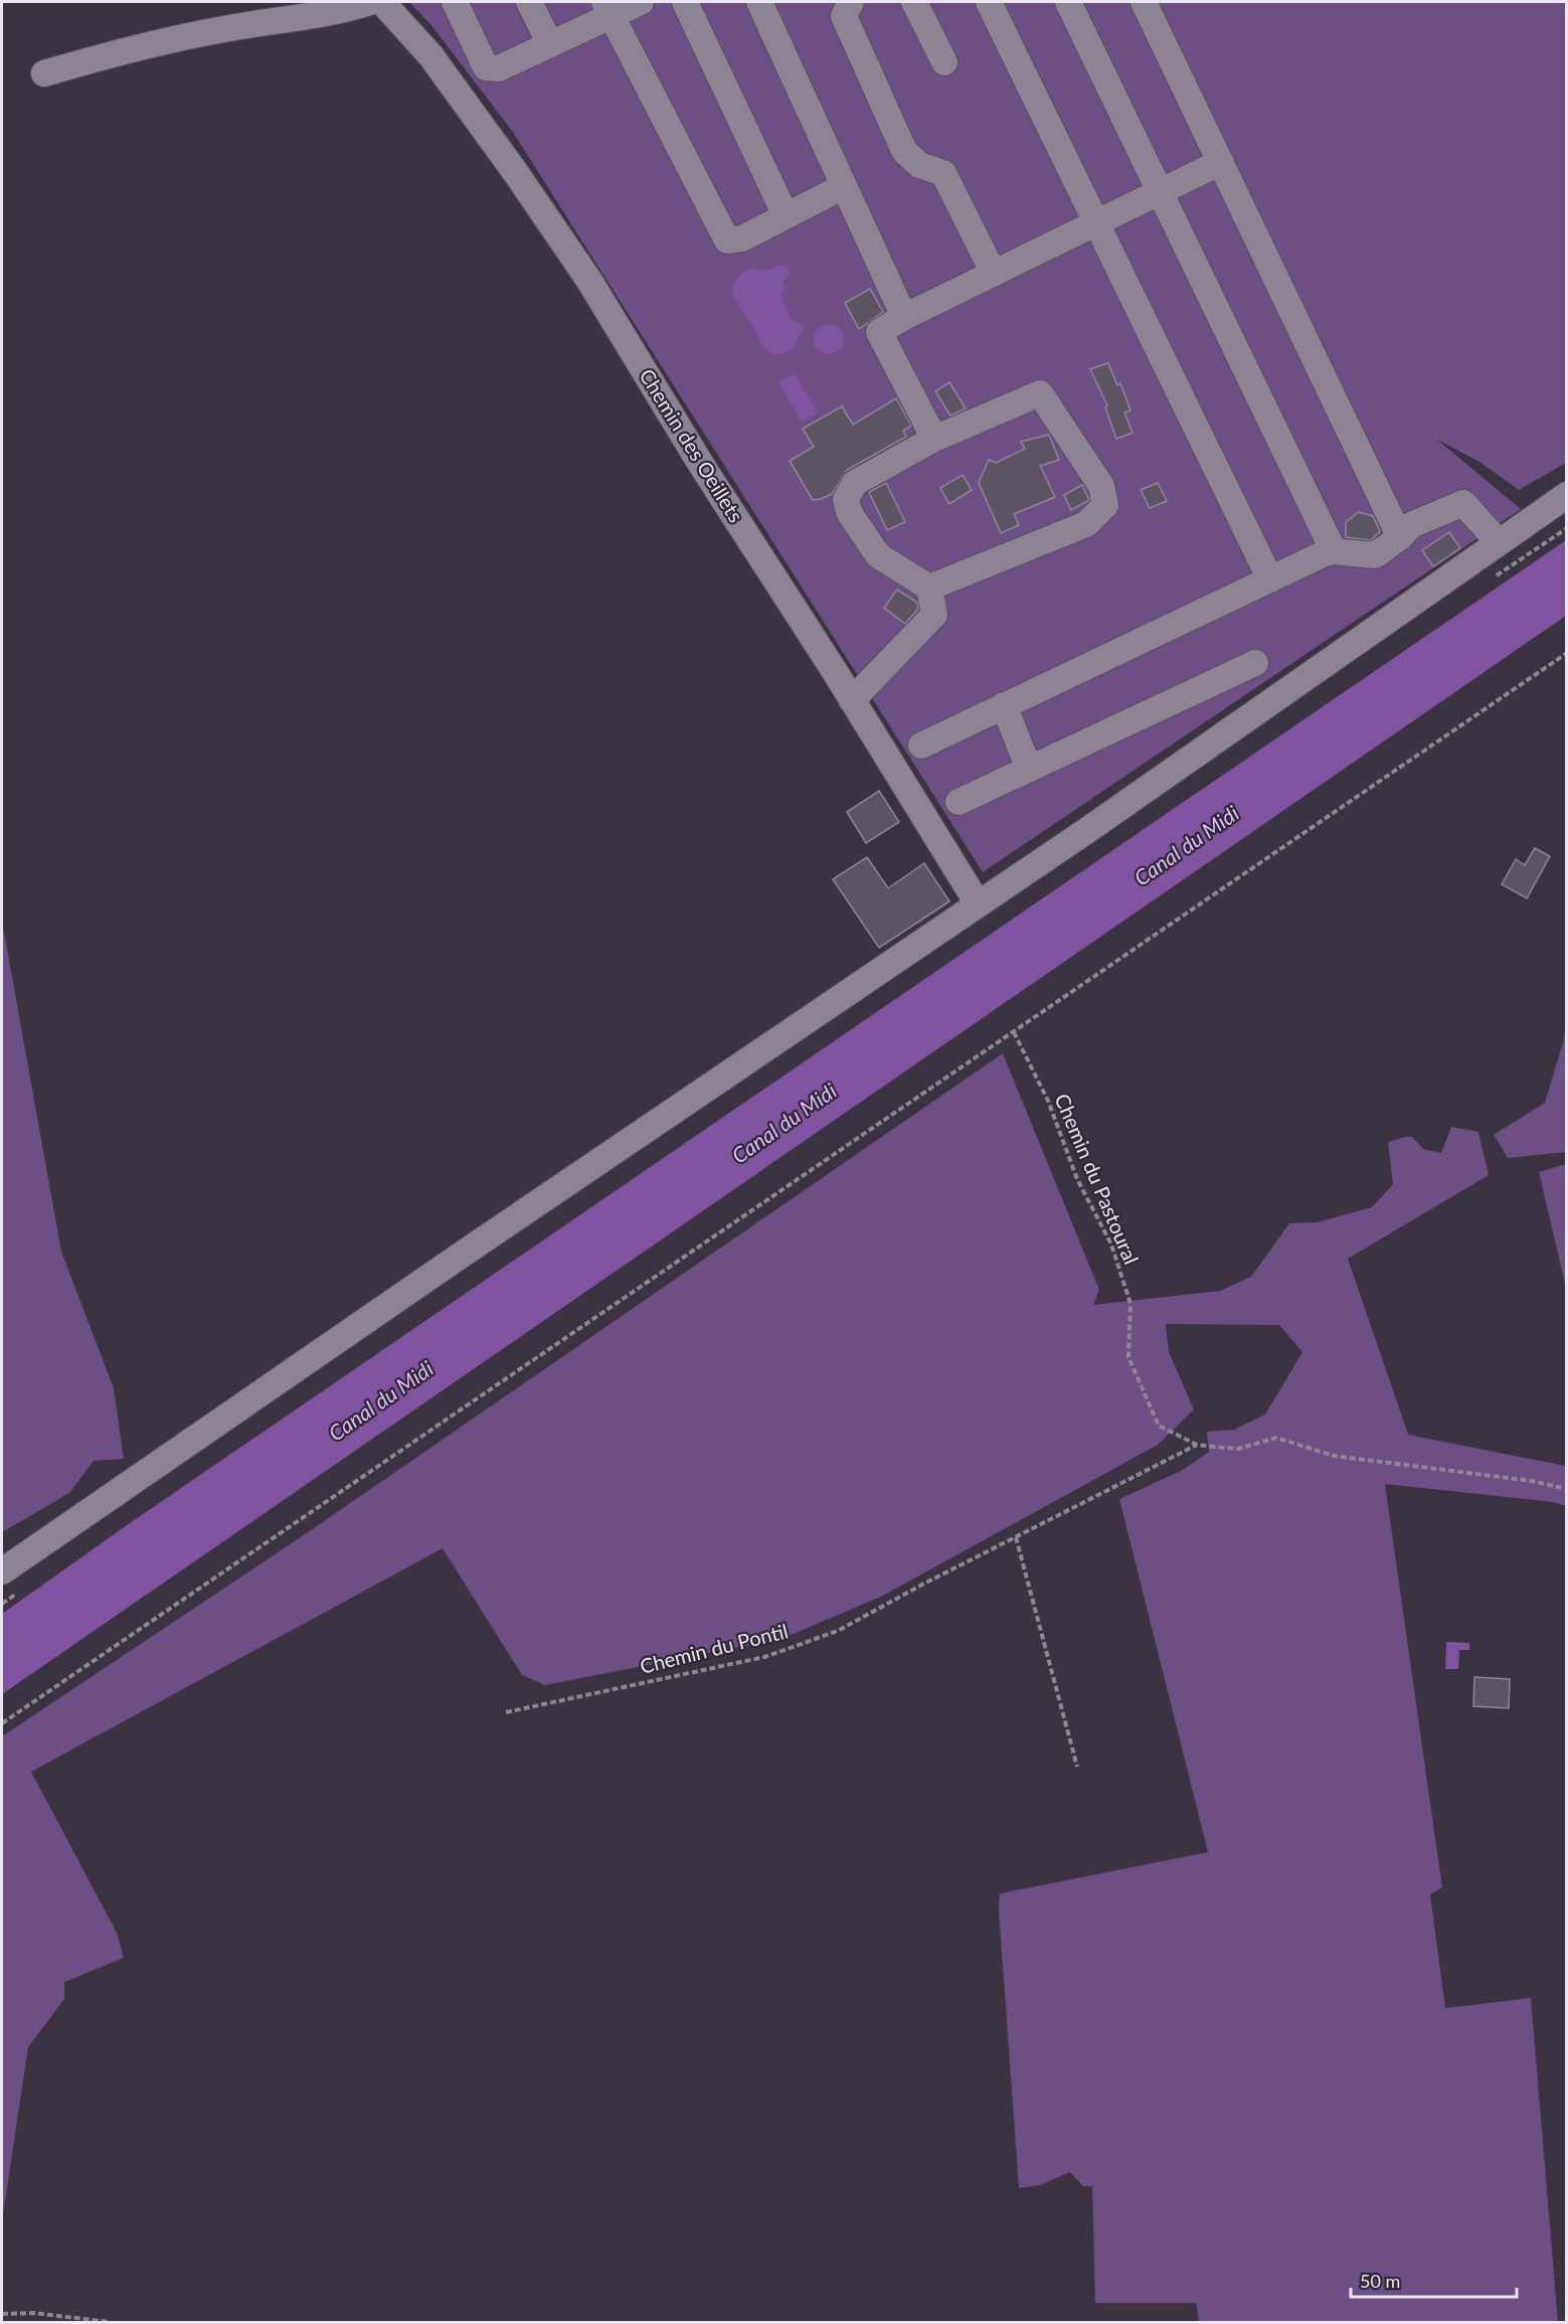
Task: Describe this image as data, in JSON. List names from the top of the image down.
{
  "streets": {
    "street": ["Chemin des Oeillets"],
    "path": ["Chemin du Pastoural", "Chemin du Pontil"]
  },
  "crossings": [
    ["Chemin du Pastoural", "Chemin du Pontil"]
  ],
  "water": ["Canal du Midi"],
  "scale_bar": "50 m"
}
